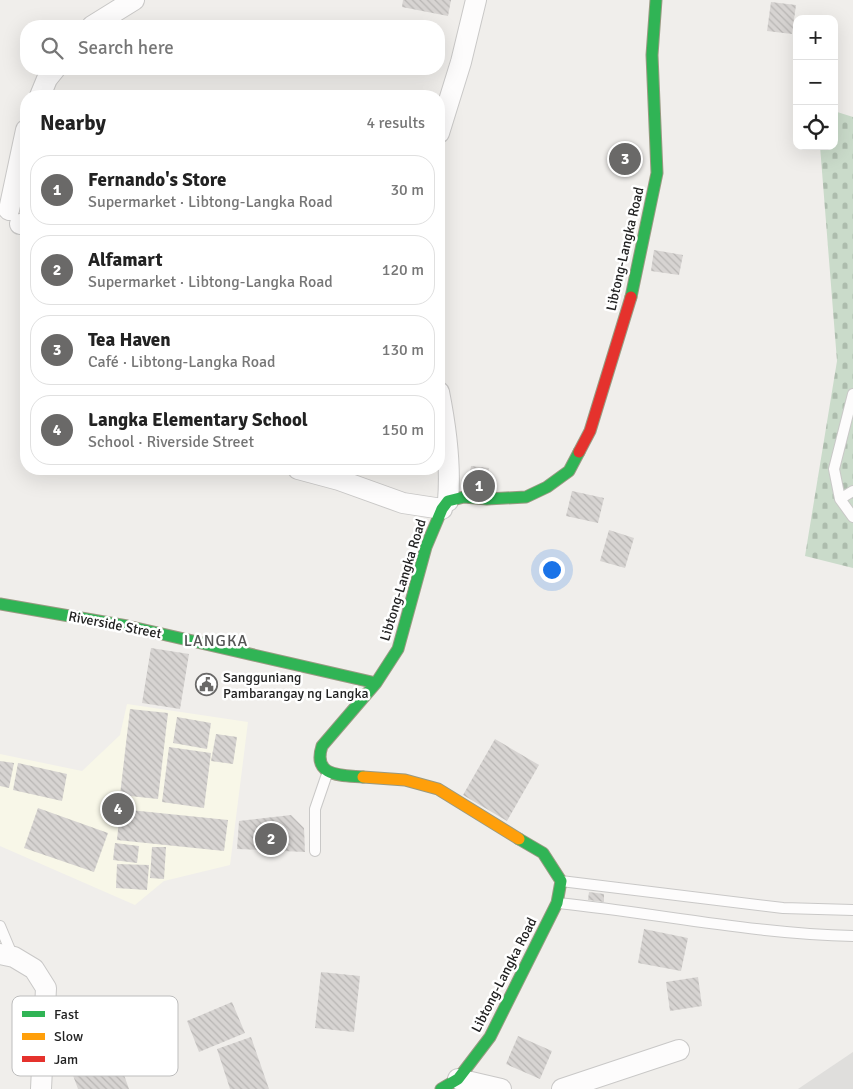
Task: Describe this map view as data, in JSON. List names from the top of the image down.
{
  "streets": {
    "main road": ["Libtong-Langka Road", "Riverside Street"]
  },
  "crossings": [
    ["Libtong-Langka Road", "Riverside Street"]
  ],
  "districts": ["LANGKA"],
  "places": {
    "public building": ["Sangguniang Pambarangay ng Langka"]
  },
  "legend": ["Fast", "Slow", "Jam"],
  "page": {
    "map_buttons": ["+", "−"],
    "search": "Search here",
    "heading": ["Nearby", "4 results"],
    "pins": [
      "3",
      "1",
      "4",
      "2"
    ],
    "list": [
      {
        "mark": "1",
        "name": "Fernando's Store",
        "note": "Supermarket · Libtong-Langka Road",
        "value": "30 m"
      },
      {
        "mark": "2",
        "name": "Alfamart",
        "note": "Supermarket · Libtong-Langka Road",
        "value": "120 m"
      },
      {
        "mark": "3",
        "name": "Tea Haven",
        "note": "Café · Libtong-Langka Road",
        "value": "130 m"
      },
      {
        "mark": "4",
        "name": "Langka Elementary School",
        "note": "School · Riverside Street",
        "value": "150 m"
      }
    ]
  }
}
